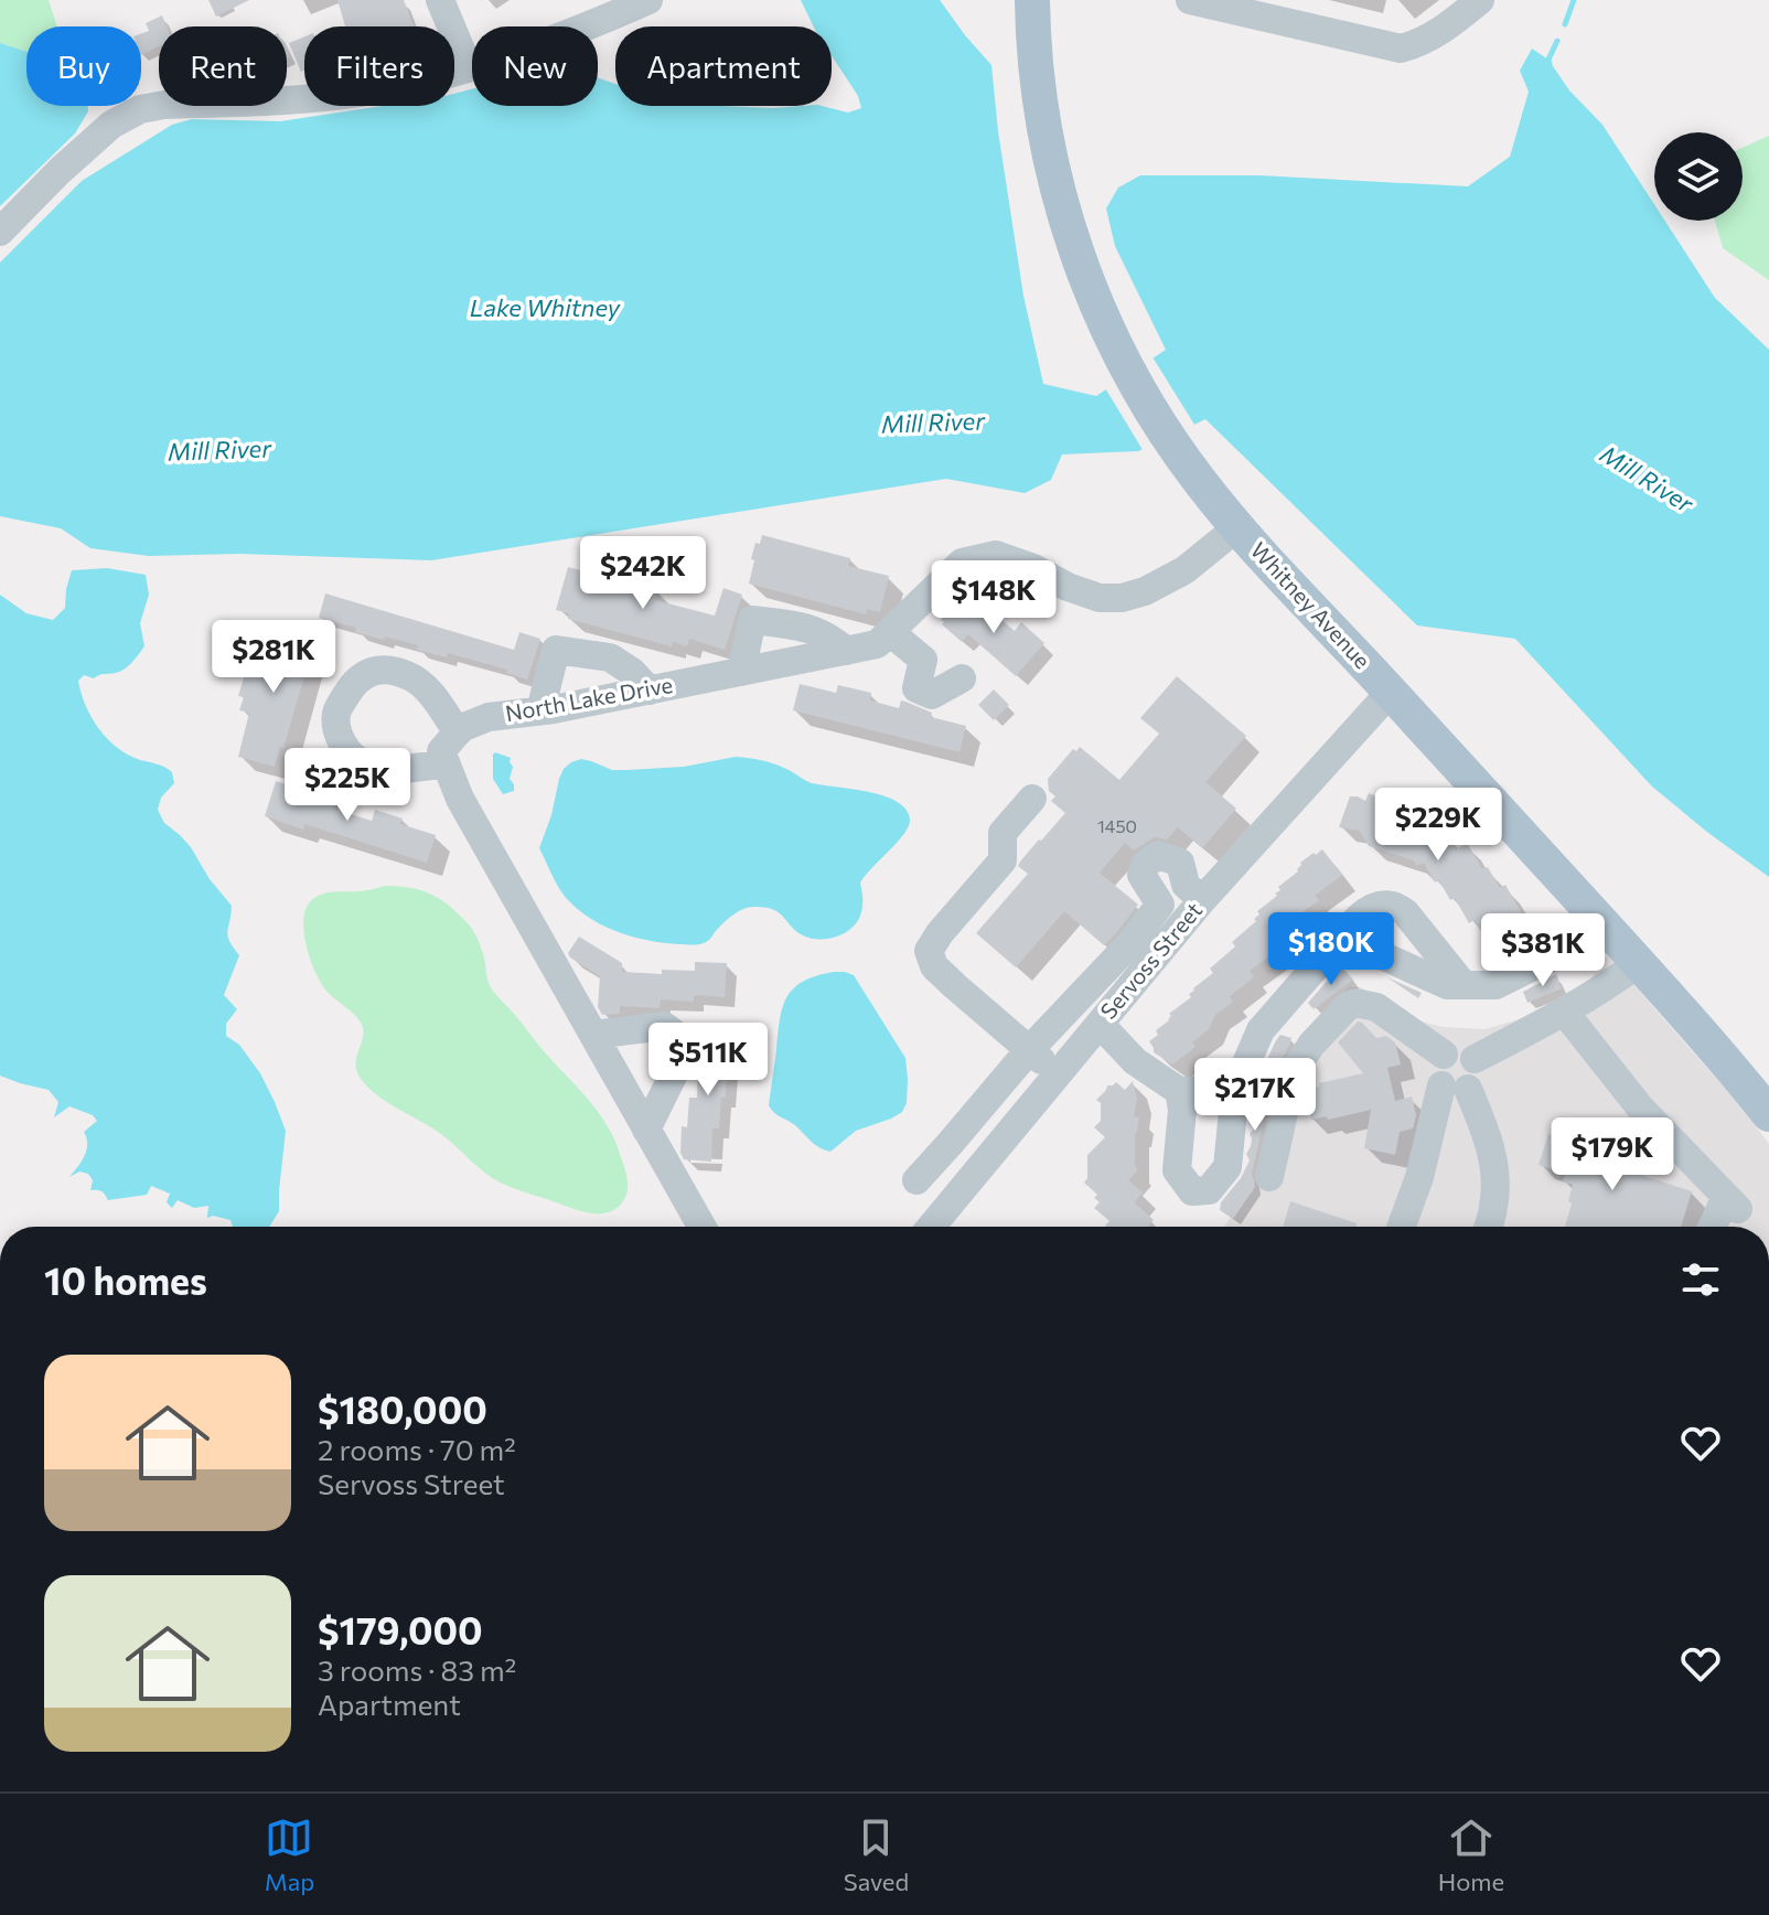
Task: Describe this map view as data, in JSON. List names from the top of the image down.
{
  "streets": {
    "main road": ["Whitney Avenue"],
    "street": ["North Lake Drive", "Servoss Street"]
  },
  "crossings": [
    ["Whitney Avenue", "North Lake Drive"],
    ["Whitney Avenue", "Servoss Street"]
  ],
  "water": ["Lake Whitney", "Mill River"],
  "house_numbers": ["1450"],
  "page": {
    "chip": [
      "Buy",
      "Rent",
      "Filters",
      "New",
      "Apartment"
    ],
    "price": [
      "$242K",
      "$148K",
      "$281K",
      "$225K",
      "$229K",
      "$180K",
      "$381K",
      "$511K",
      "$217K",
      "$179K"
    ],
    "heading": "10 homes",
    "list": [
      {
        "name": "$180,000",
        "note": "2 rooms · 70 m² · Servoss Street"
      },
      {
        "name": "$179,000",
        "note": "3 rooms · 83 m² · Apartment"
      }
    ],
    "tabs": ["Map", "Saved", "Home"]
  }
}
